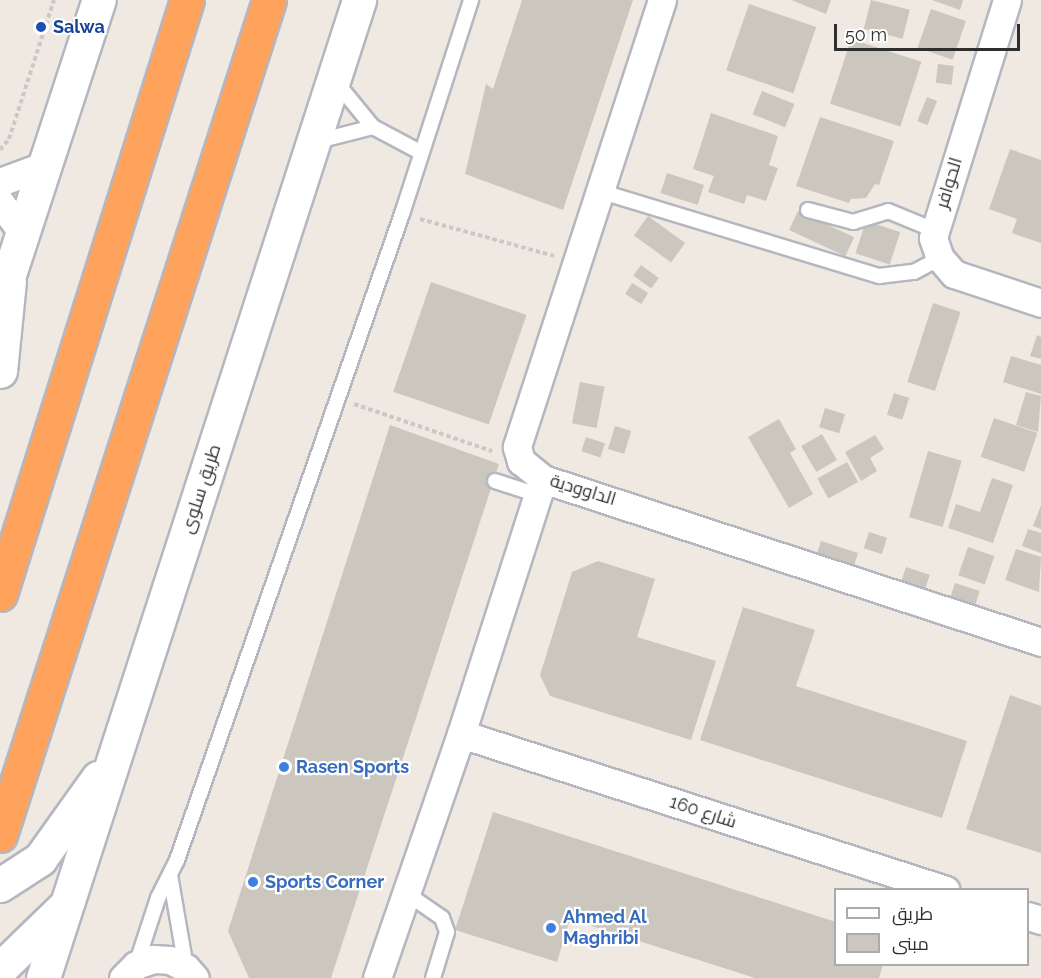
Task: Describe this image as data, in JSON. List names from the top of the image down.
{
  "streets": {
    "main road": ["طريق سلوى"],
    "street": ["الحوافر", "الداوودية", "شارع 160"]
  },
  "places": [
    "Salwa",
    "Rasen Sports",
    "Sports Corner",
    "Ahmed Al Maghribi"
  ],
  "legend": ["طريق", "مبنى"],
  "scale_bar": "50 m"
}
